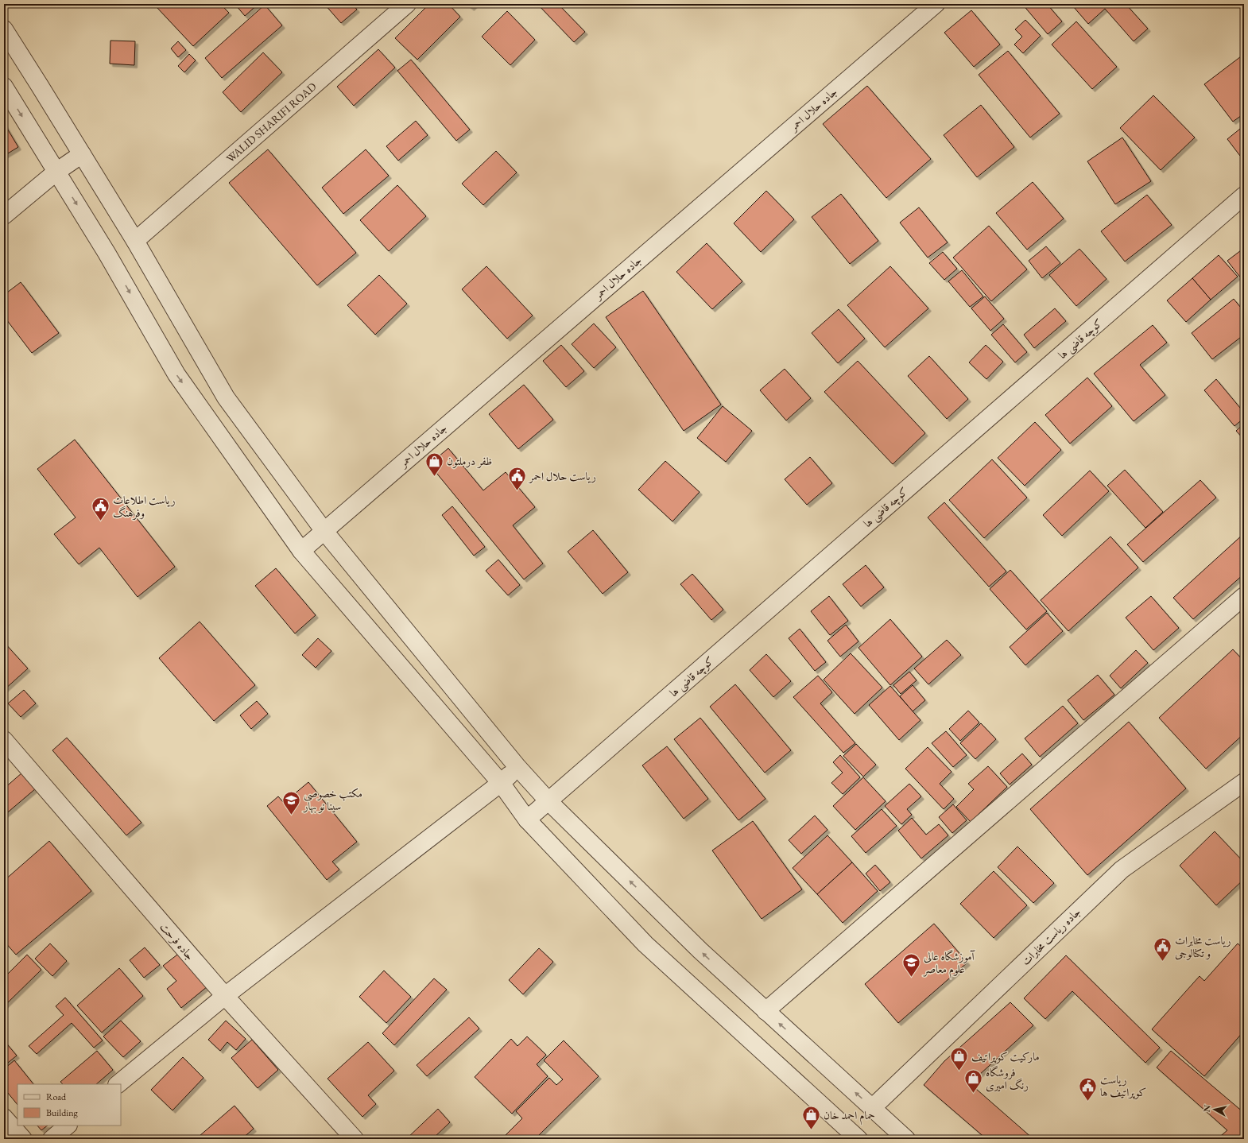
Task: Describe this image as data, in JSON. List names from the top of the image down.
{
  "streets": {
    "street": [
      "جاده حلال احمر",
      "WALID SHARIFI ROAD",
      "کوچه قاضی ها",
      "جاده ریاست مخابرات",
      "جاده فرحت"
    ]
  },
  "places": {
    "shop": [
      "ظفر درملتون",
      "مارکیت کوپراتیف",
      "فروشگاه رنگ امیری",
      "حمام احمد خان"
    ],
    "public building": [
      "ریاست حلال احمر",
      "ریاست اطلاعات وفرهنگ",
      "ریاست مخابرات و تکنالوجی",
      "ریاست کوپراتیف ها"
    ],
    "school or university": ["مکتب خصوصی سینا نو بهار", "آموزشگاه عالی علوم معاصر"]
  },
  "legend": ["Road", "Building"],
  "north": "left"
}
